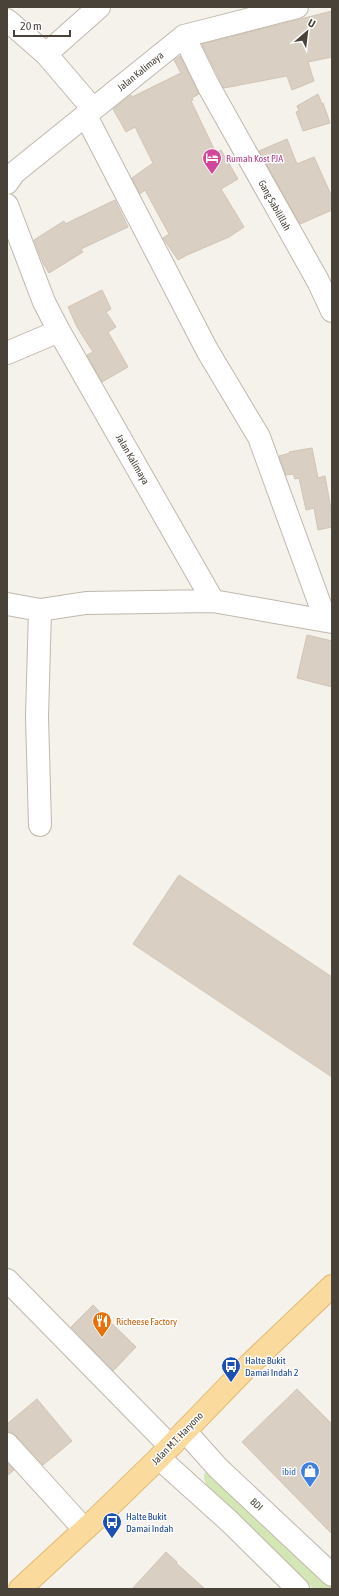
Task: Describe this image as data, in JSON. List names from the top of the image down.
{
  "streets": {
    "main road": ["Jalan M.T. Haryono"],
    "street": ["Jalan Kalimaya", "Gang Sabilillah", "BDI"]
  },
  "crossings": [
    ["Jalan Kalimaya", "Gang Sabilillah"],
    ["Jalan M.T. Haryono", "BDI"]
  ],
  "places": {
    "hotel": ["Rumah Kost PJA"],
    "restaurant": ["Richeese Factory"],
    "bus stop": ["Halte Bukit Damai Indah 2", "Halte Bukit Damai Indah"],
    "shop": ["ibid"]
  },
  "scale_bar": "20 m",
  "north": "top right"
}
